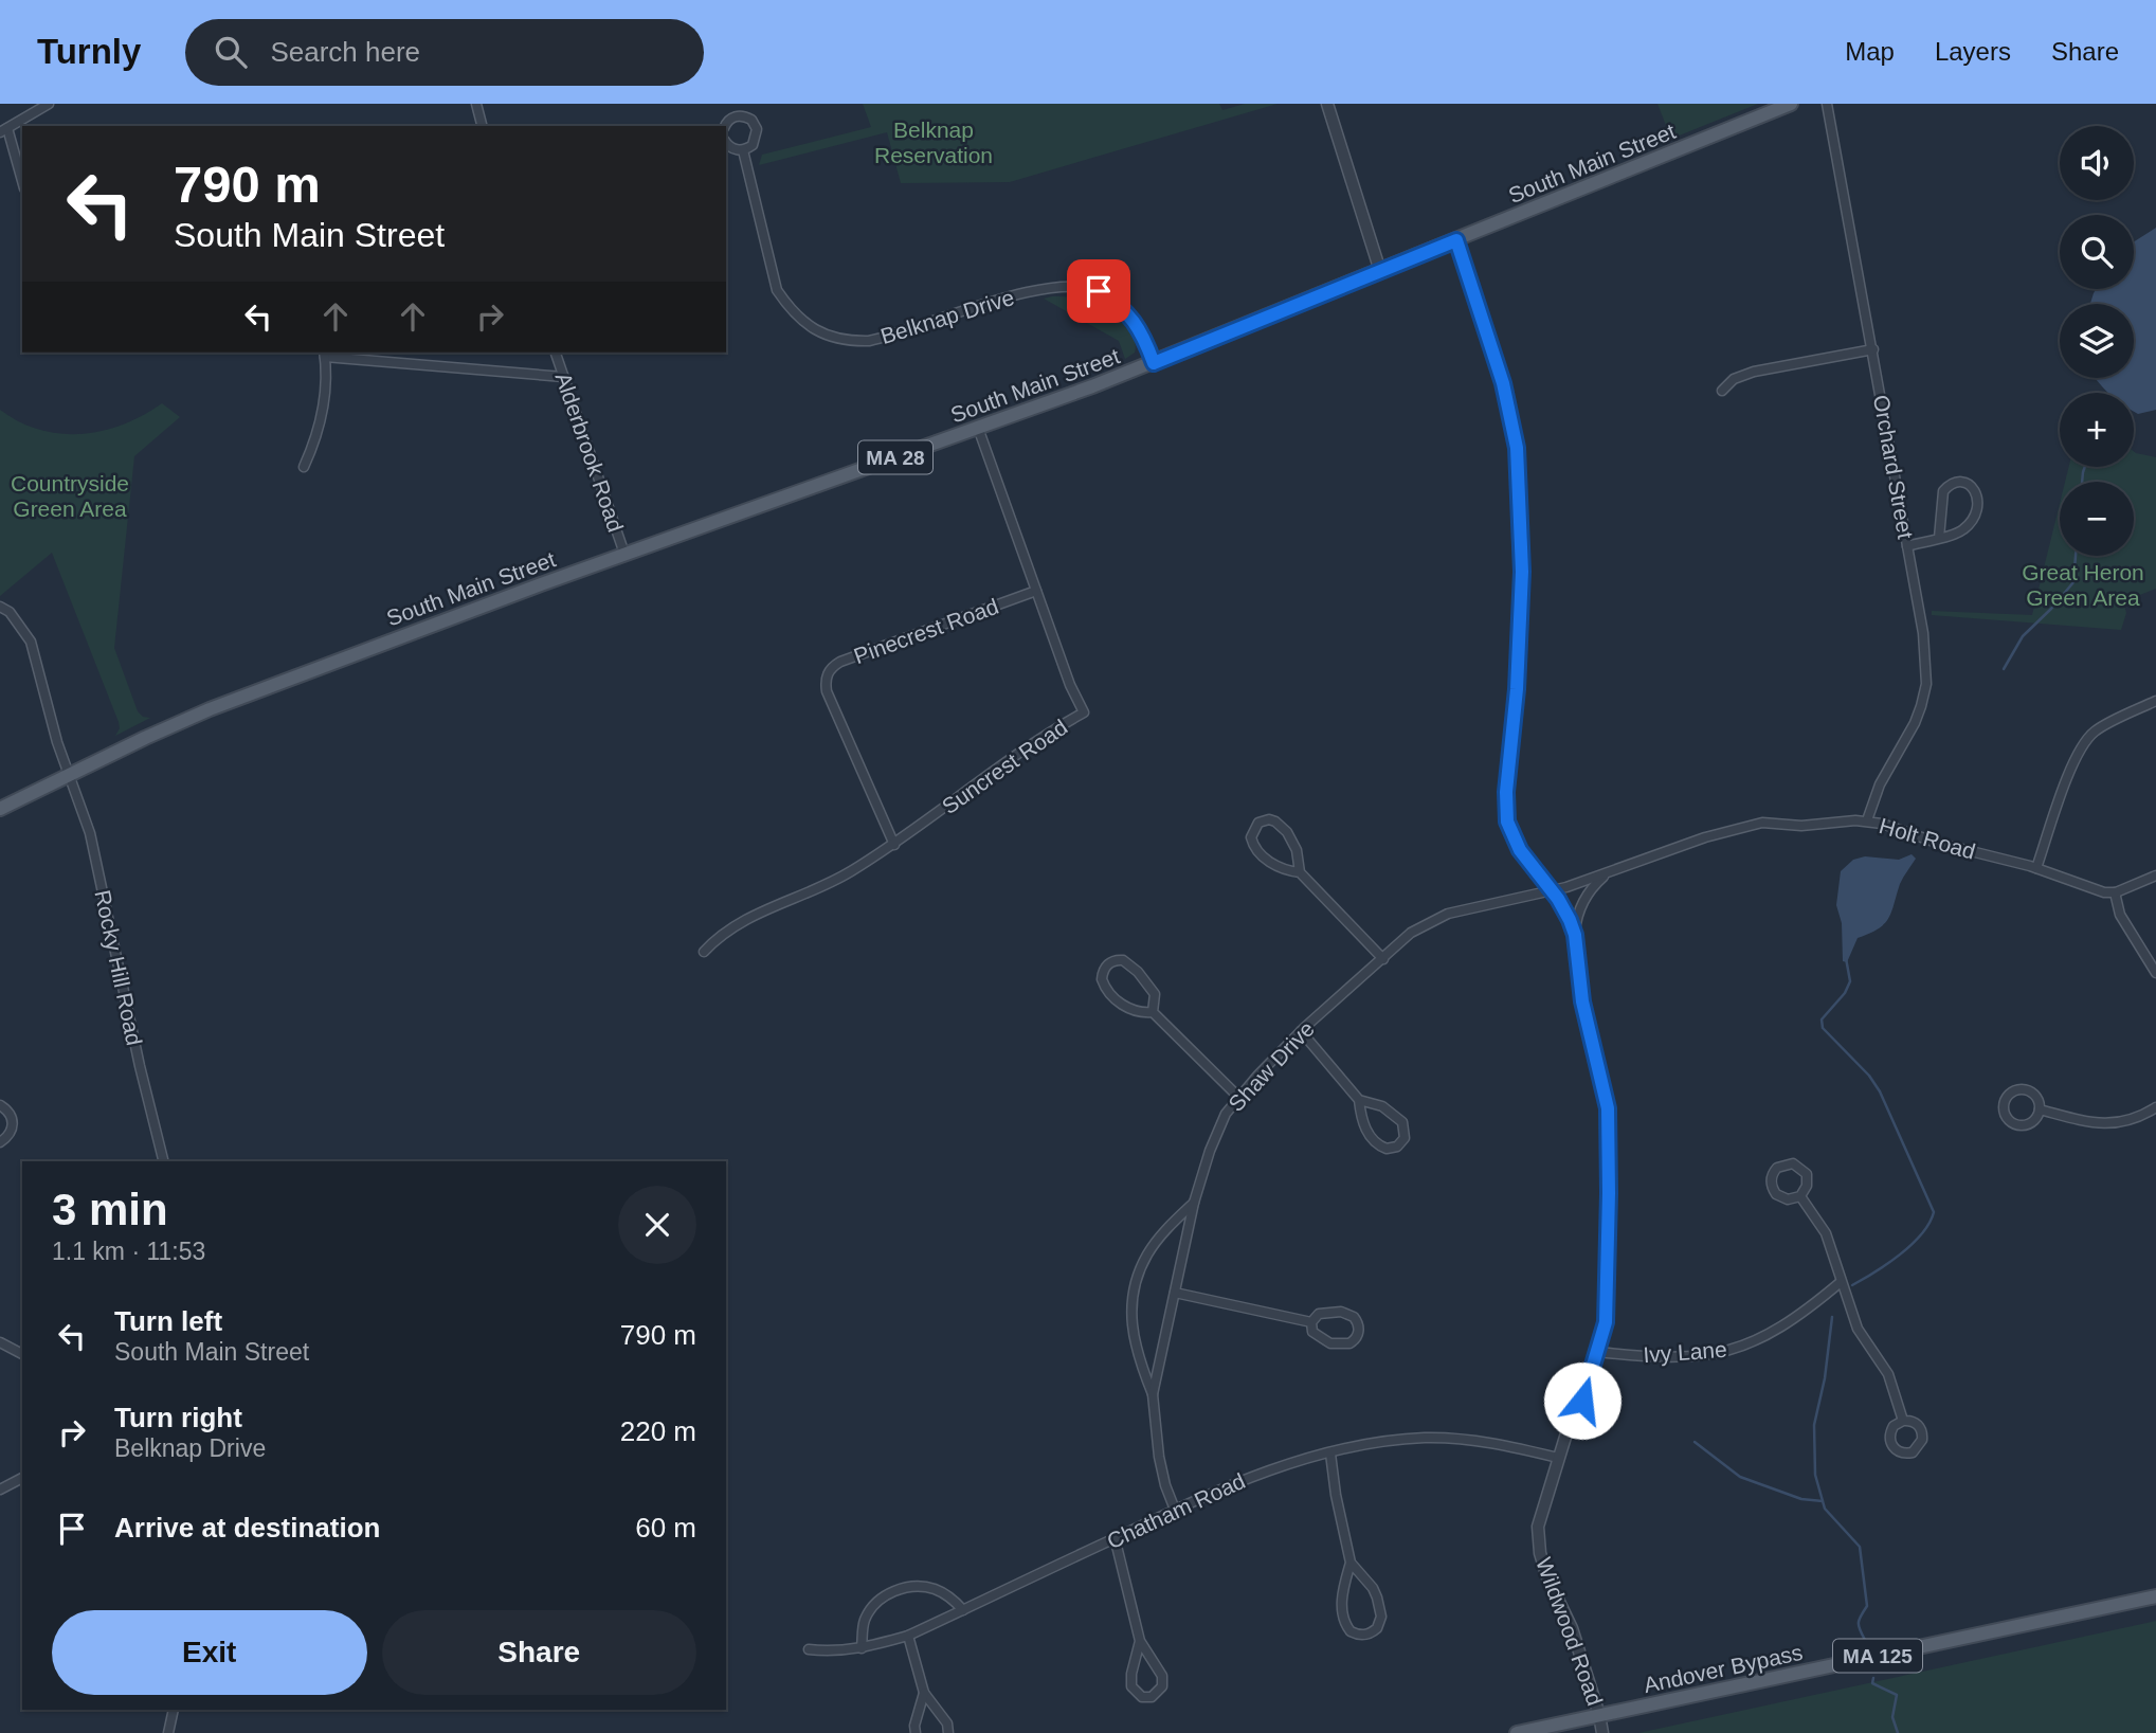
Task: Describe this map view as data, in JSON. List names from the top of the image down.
{
  "streets": {
    "main road": [
      "South Main Street",
      "MA 28",
      "MA 125",
      "Andover Bypass"
    ],
    "street": [
      "Belknap Drive",
      "Alderbrook Road",
      "Orchard Street",
      "Pinecrest Road",
      "Suncrest Road",
      "Holt Road",
      "Rocky Hill Road",
      "Shaw Drive",
      "Ivy Lane",
      "Chatham Road",
      "Wildwood Road"
    ]
  },
  "crossings": [
    ["South Main Street", "Belknap Drive"],
    ["South Main Street", "Alderbrook Road"],
    ["South Main Street", "Suncrest Road"],
    ["South Main Street", "Rocky Hill Road"],
    ["South Main Street", "Wildwood Road"],
    ["Orchard Street", "Holt Road"],
    ["Pinecrest Road", "Suncrest Road"],
    ["Holt Road", "Shaw Drive"],
    ["Holt Road", "Wildwood Road"],
    ["Shaw Drive", "Chatham Road"],
    ["Shaw Drive", "Wildwood Road"],
    ["Ivy Lane", "Wildwood Road"],
    ["Chatham Road", "Wildwood Road"],
    ["Wildwood Road", "Andover Bypass"]
  ],
  "parks": ["Belknap Reservation", "Countryside Green Area", "Great Heron Green Area"],
  "page": {
    "header": "Turnly",
    "search": "Search here",
    "nav": ["Map", "Layers", "Share"],
    "map_buttons": ["+", "−"],
    "turn": ["790 m", "South Main Street"],
    "heading": ["3 min", "1.1 km · 11:53"],
    "list": [
      {
        "name": "Turn left",
        "note": "South Main Street",
        "value": "790 m"
      },
      {
        "name": "Turn right",
        "note": "Belknap Drive",
        "value": "220 m"
      },
      {
        "name": "Arrive at destination",
        "value": "60 m"
      }
    ],
    "buttons": ["Exit", "Share"]
  }
}
